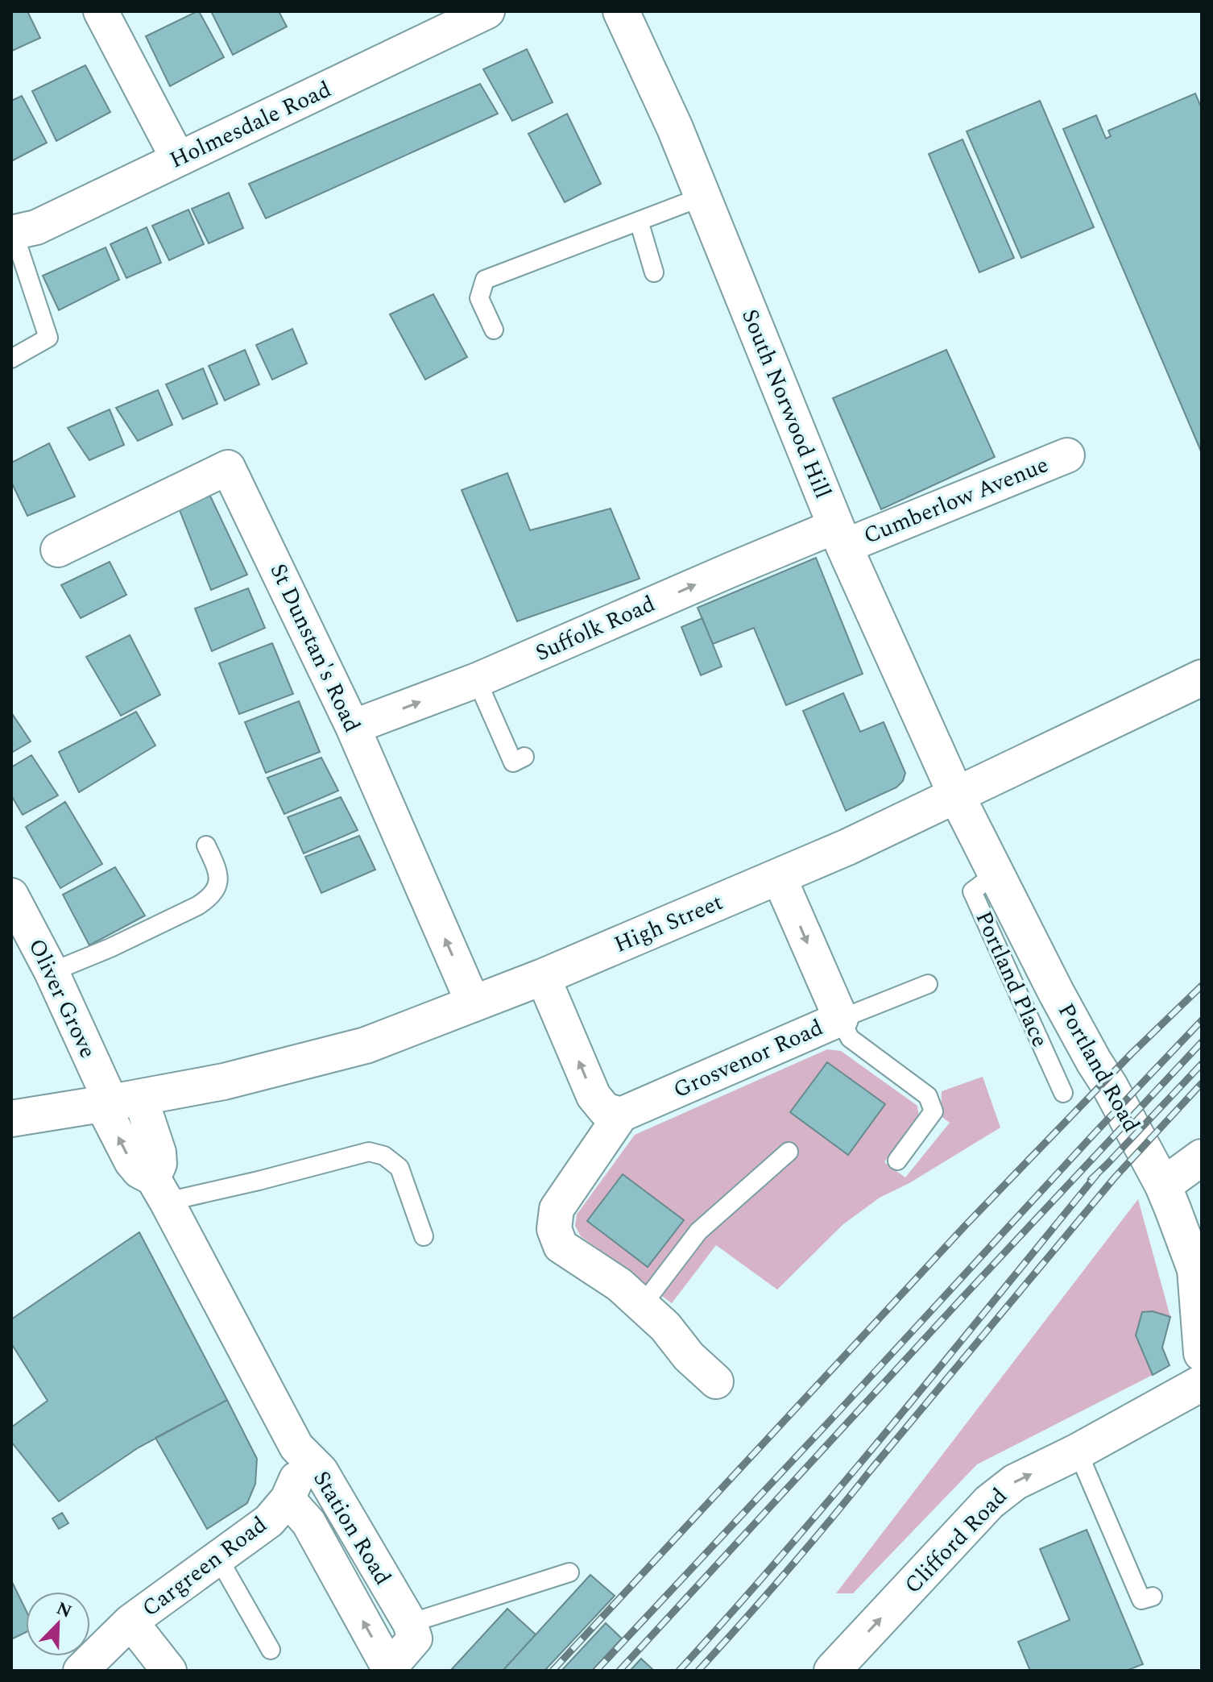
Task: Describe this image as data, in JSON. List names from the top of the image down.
{
  "streets": {
    "main road": [
      "South Norwood Hill",
      "High Street",
      "Portland Road",
      "Clifford Road"
    ],
    "street": [
      "Holmesdale Road",
      "Cumberlow Avenue",
      "Suffolk Road",
      "St Dunstan's Road",
      "Oliver Grove",
      "Grosvenor Road",
      "Station Road",
      "Cargreen Road"
    ],
    "lane": ["Portland Place"]
  },
  "crossings": [
    ["South Norwood Hill", "Cumberlow Avenue"],
    ["South Norwood Hill", "Suffolk Road"],
    ["South Norwood Hill", "High Street"],
    ["South Norwood Hill", "Portland Road"],
    ["Cumberlow Avenue", "Suffolk Road"],
    ["Suffolk Road", "St Dunstan's Road"],
    ["St Dunstan's Road", "High Street"],
    ["High Street", "Oliver Grove"],
    ["High Street", "Grosvenor Road"],
    ["High Street", "Portland Road"],
    ["Portland Place", "Portland Road"],
    ["Station Road", "Cargreen Road"]
  ],
  "one_way": ["Suffolk Road", "St Dunstan's Road", "Clifford Road"],
  "north": "top right"
}
